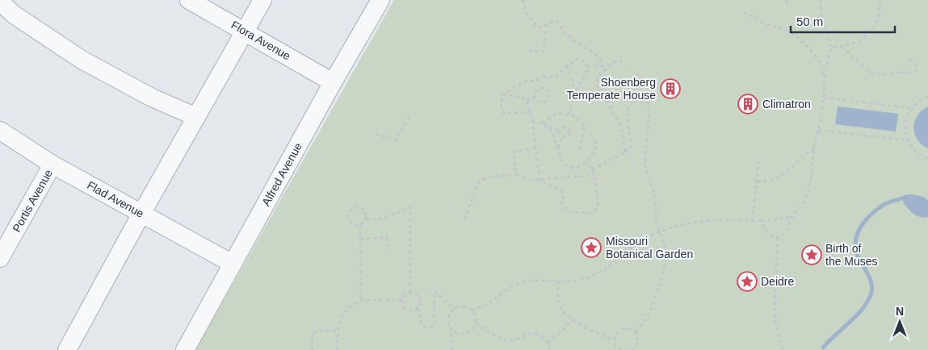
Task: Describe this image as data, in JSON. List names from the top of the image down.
{
  "streets": {
    "street": [
      "Flora Avenue",
      "Alfred Avenue",
      "Flad Avenue",
      "Portis Avenue"
    ]
  },
  "crossings": [
    ["Flora Avenue", "Alfred Avenue"],
    ["Alfred Avenue", "Flad Avenue"],
    ["Flad Avenue", "Portis Avenue"]
  ],
  "places": {
    "building": ["Shoenberg Temperate House", "Climatron"],
    "place": ["Missouri Botanical Garden", "Birth of the Muses", "Deidre"]
  },
  "scale_bar": "50 m",
  "north": "top"
}
